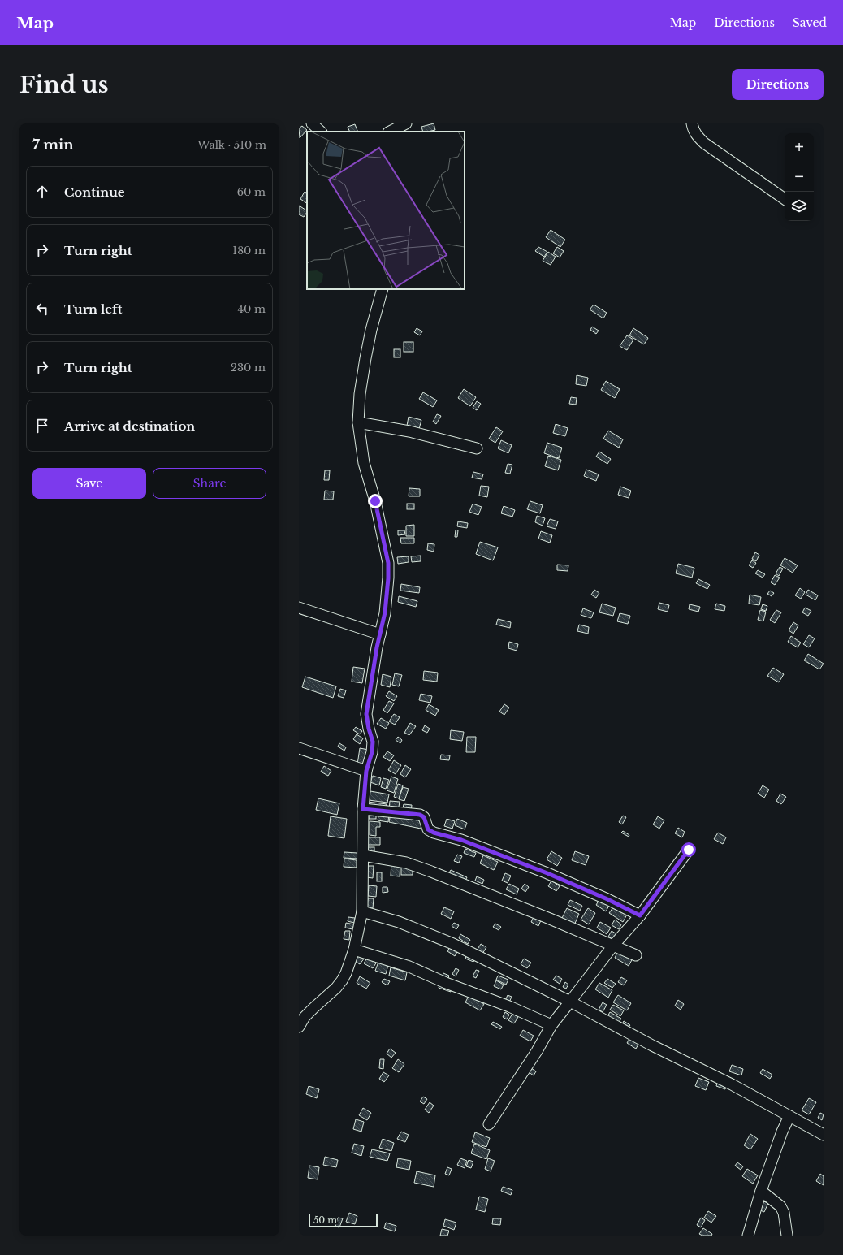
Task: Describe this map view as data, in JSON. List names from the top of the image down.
{
  "scale_bar": "50 m",
  "page": {
    "header": "Map",
    "nav": ["Map", "Directions", "Saved"],
    "buttons": [
      "Directions",
      ["Save", "Share"]
    ],
    "title": "Find us",
    "heading": ["7 min", "Walk · 510 m"],
    "map_buttons": ["+", "−"],
    "list": [
      ["Continue", "60 m"],
      ["Turn right", "180 m"],
      ["Turn left", "40 m"],
      ["Turn right", "230 m"],
      "Arrive at destination"
    ],
    "scale": "50 m"
  }
}
